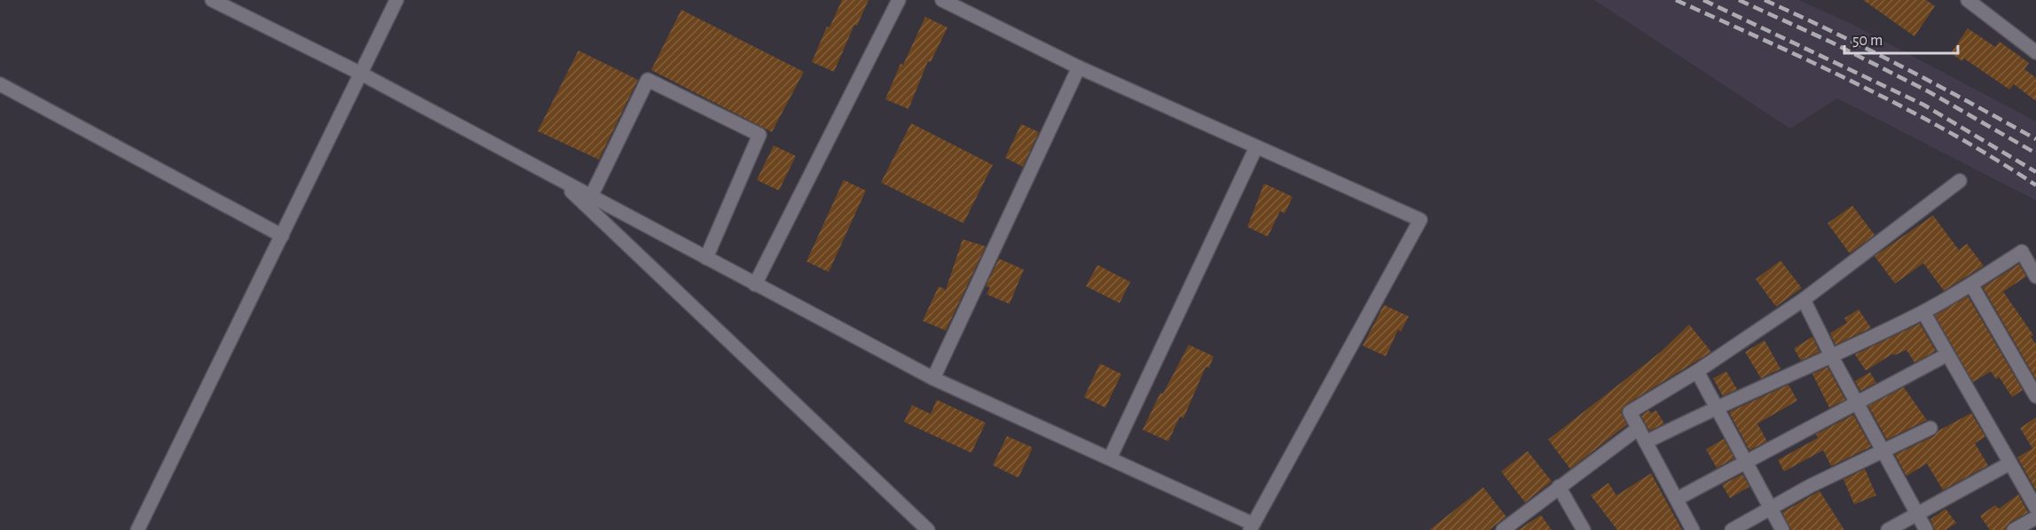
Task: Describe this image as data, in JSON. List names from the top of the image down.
{
  "scale_bar": "50 m"
}
